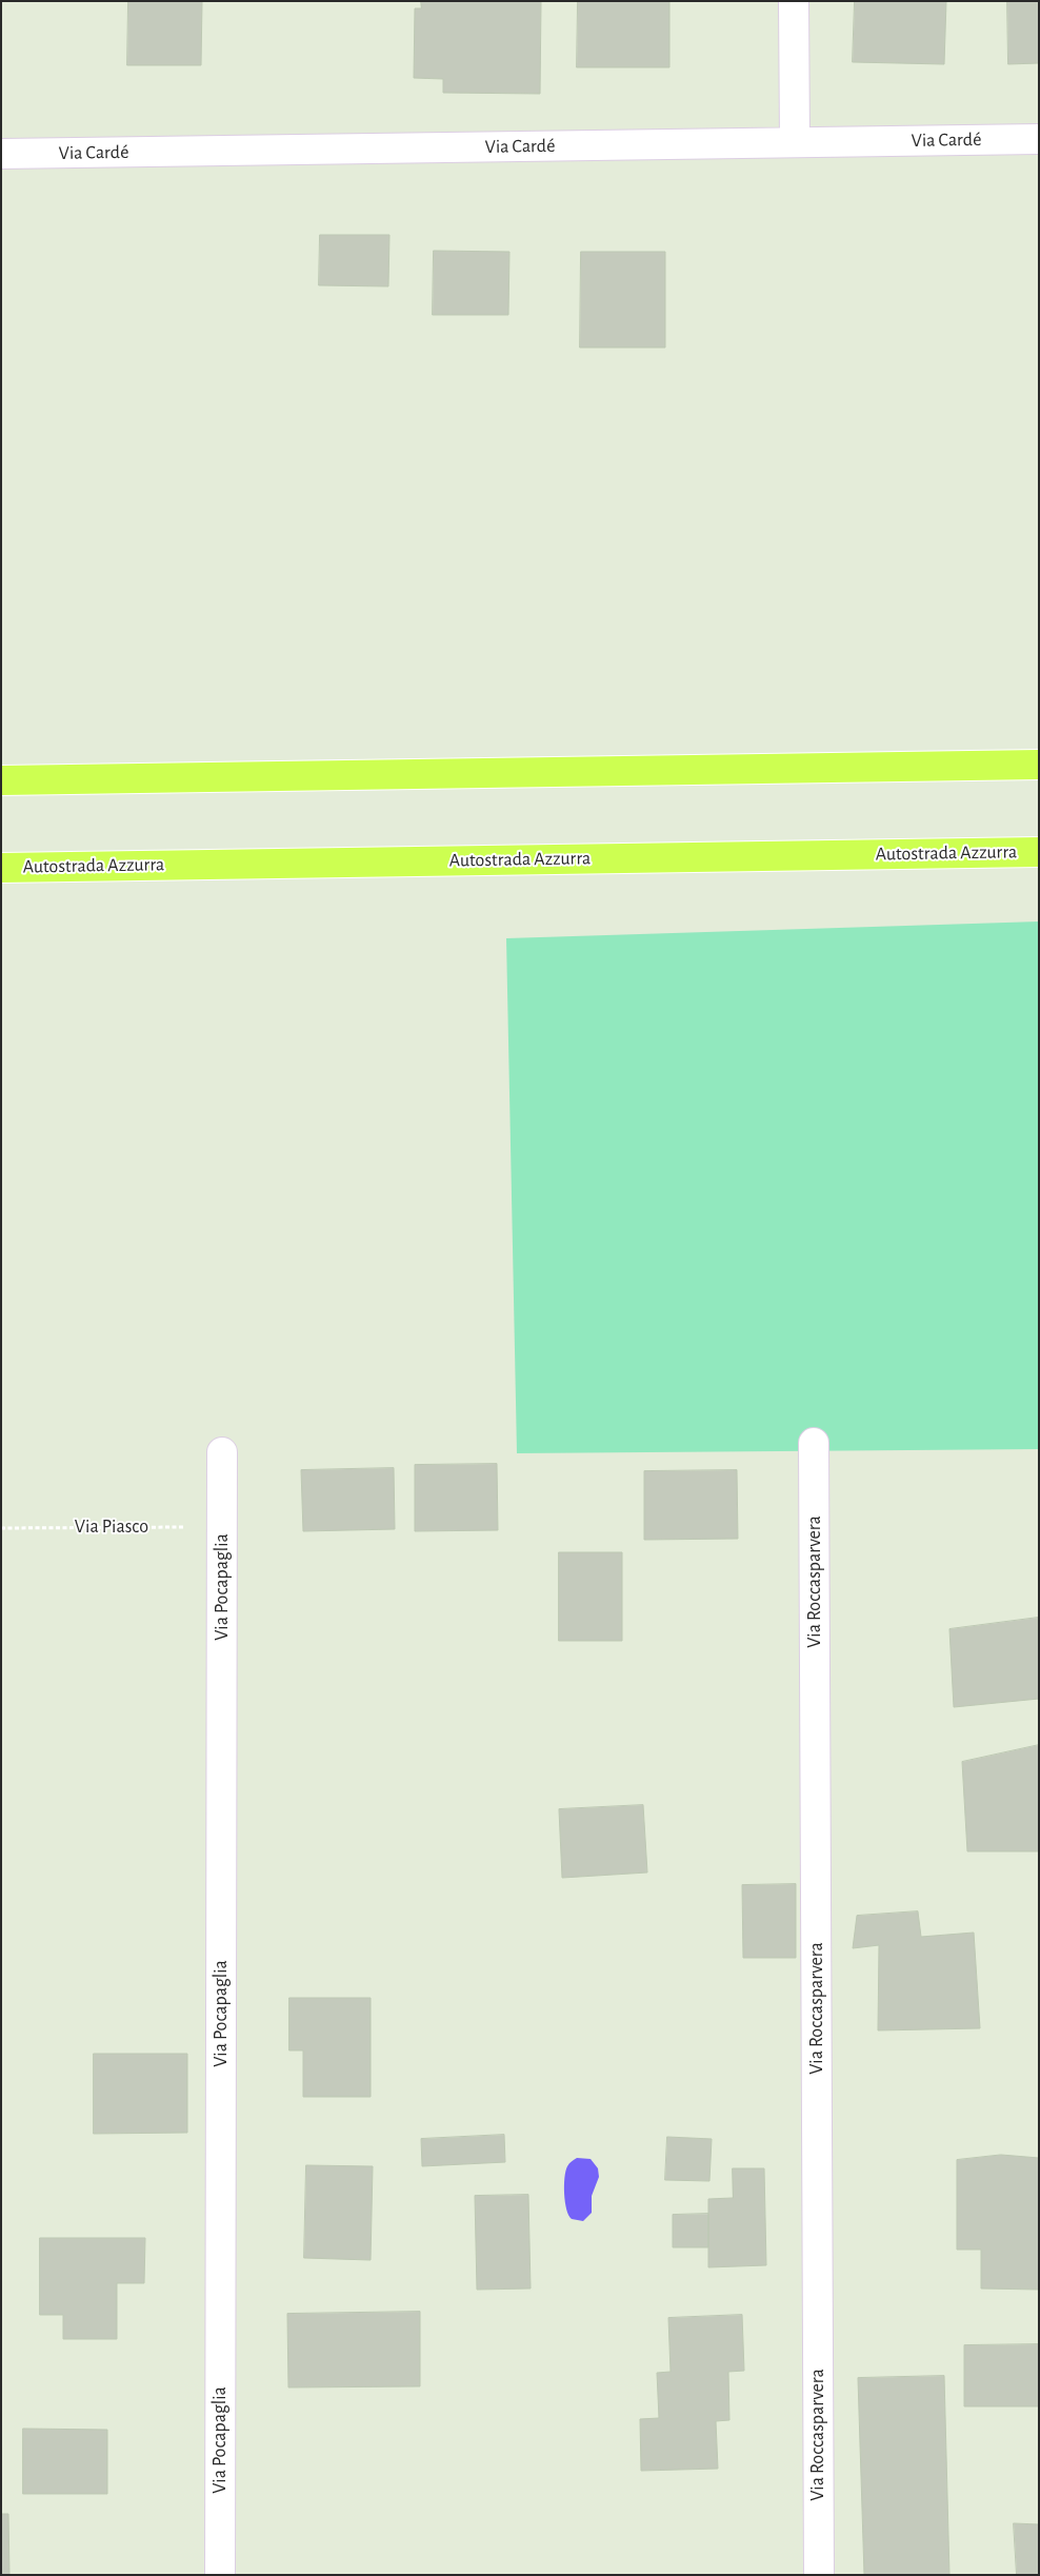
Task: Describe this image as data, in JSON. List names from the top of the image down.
{
  "streets": {
    "highway": ["Autostrada Azzurra"],
    "street": ["Via Cardé", "Via Roccasparvera", "Via Pocapaglia"],
    "path": ["Via Piasco"]
  },
  "crossings": [
    ["Via Piasco", "Via Pocapaglia"]
  ]
}
